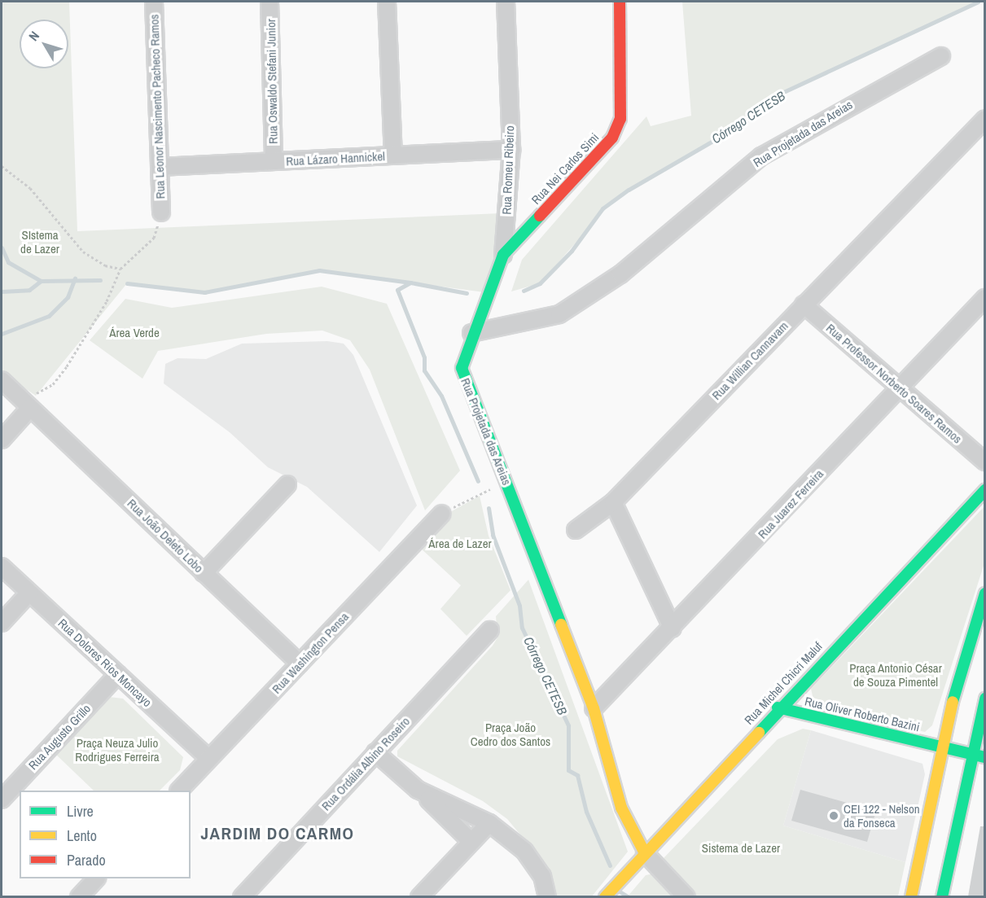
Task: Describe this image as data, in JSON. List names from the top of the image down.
{
  "streets": {
    "street": [
      "Rua Oswaldo Stefani Junior",
      "Rua Leonor Nascimento Pacheco Ramos",
      "Rua Projetada das Areias",
      "Rua Lázaro Hannickel",
      "Rua Nei Carlos Simi",
      "Rua Romeu Ribeiro",
      "Rua Willian Cannavam",
      "Rua Professor Norberto Soares Ramos",
      "Rua Juarez Ferreira",
      "Rua João Deleto Lobo",
      "Rua Washington Pensa",
      "Rua Dolores Rios Moncayo",
      "Rua Michel Chicri Maluf",
      "Rua Oliver Roberto Bazini",
      "Rua Augusto Grillo",
      "Rua Ordália Albino Roseiro"
    ]
  },
  "crossings": [
    ["Rua Oswaldo Stefani Junior", "Rua Lázaro Hannickel"],
    ["Rua Leonor Nascimento Pacheco Ramos", "Rua Lázaro Hannickel"],
    ["Rua Projetada das Areias", "Rua Romeu Ribeiro"],
    ["Rua Projetada das Areias", "Rua Juarez Ferreira"],
    ["Rua Projetada das Areias", "Rua Michel Chicri Maluf"],
    ["Rua Lázaro Hannickel", "Rua Romeu Ribeiro"],
    ["Rua Nei Carlos Simi", "Rua Romeu Ribeiro"],
    ["Rua Willian Cannavam", "Rua Professor Norberto Soares Ramos"],
    ["Rua Professor Norberto Soares Ramos", "Rua Juarez Ferreira"],
    ["Rua João Deleto Lobo", "Rua Washington Pensa"],
    ["Rua Washington Pensa", "Rua Dolores Rios Moncayo"],
    ["Rua Dolores Rios Moncayo", "Rua Augusto Grillo"],
    ["Rua Michel Chicri Maluf", "Rua Oliver Roberto Bazini"]
  ],
  "districts": ["JARDIM DO CARMO"],
  "water": ["Córrego CETESB"],
  "parks": [
    "SIstema de Lazer",
    "Área Verde",
    "Área de Lazer",
    "Praça Antonio César de Souza Pimentel",
    "Praça João Cedro dos Santos",
    "Praça Neuza Julio Rodrigues Ferreira",
    "Sistema de Lazer"
  ],
  "places": ["CEI 122 - Nelson da Fonseca"],
  "legend": ["Livre", "Lento", "Parado"],
  "north": "top left"
}
